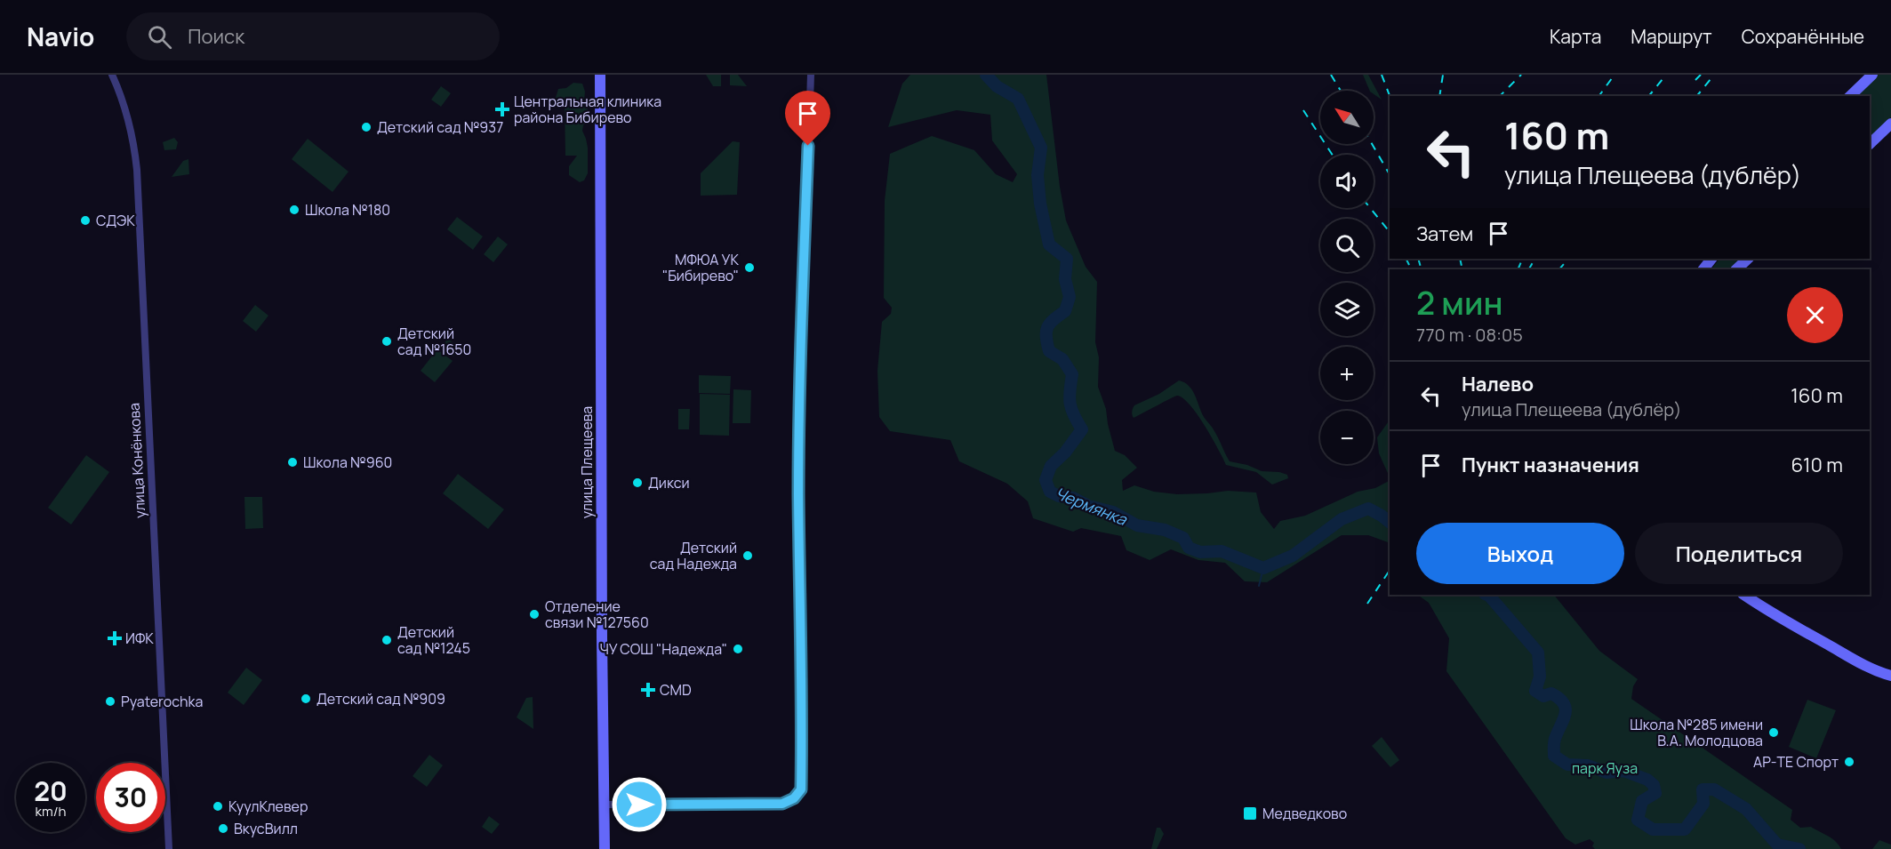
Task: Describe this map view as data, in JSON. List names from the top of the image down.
{
  "streets": {
    "main road": ["улица Плещеева"],
    "street": ["улица Конёнкова"]
  },
  "water": ["Чермянка"],
  "parks": ["парк Яуза"],
  "places": {
    "health": ["Центральная клиника района Бибирево", "ИФК", "CMD"],
    "other": [
      "Детский сад №937",
      "Школа №180",
      "СДЭК",
      "МФЮА УК \"Бибирево\"",
      "Детский сад №1650",
      "Школа №960",
      "Дикси",
      "Детский сад Надежда",
      "Отделение связи №127560",
      "Детский сад №1245",
      "ЧУ СОШ \"Надежда\"",
      "Детский сад №909",
      "Pyaterochka",
      "Школа №285 имени В.А. Молодцова",
      "АР-ТЕ Спорт",
      "КуулКлевер",
      "ВкусВилл"
    ],
    "transit": ["Медведково"]
  },
  "north": "top left",
  "page": {
    "header": "Navio",
    "search": "Поиск",
    "nav": ["Карта", "Маршрут", "Сохранённые"],
    "map_buttons": ["+", "−"],
    "turn": ["160 m", "улица Плещеева (дублёр)"],
    "then": "Затем",
    "heading": ["2 мин", "770 m · 08:05"],
    "list": [
      {
        "name": "Налево",
        "note": "улица Плещеева (дублёр)",
        "value": "160 m"
      },
      {
        "name": "Пункт назначения",
        "value": "610 m"
      }
    ],
    "buttons": ["Выход", "Поделиться"],
    "speed": "20 km/h",
    "limit": "30"
  }
}
